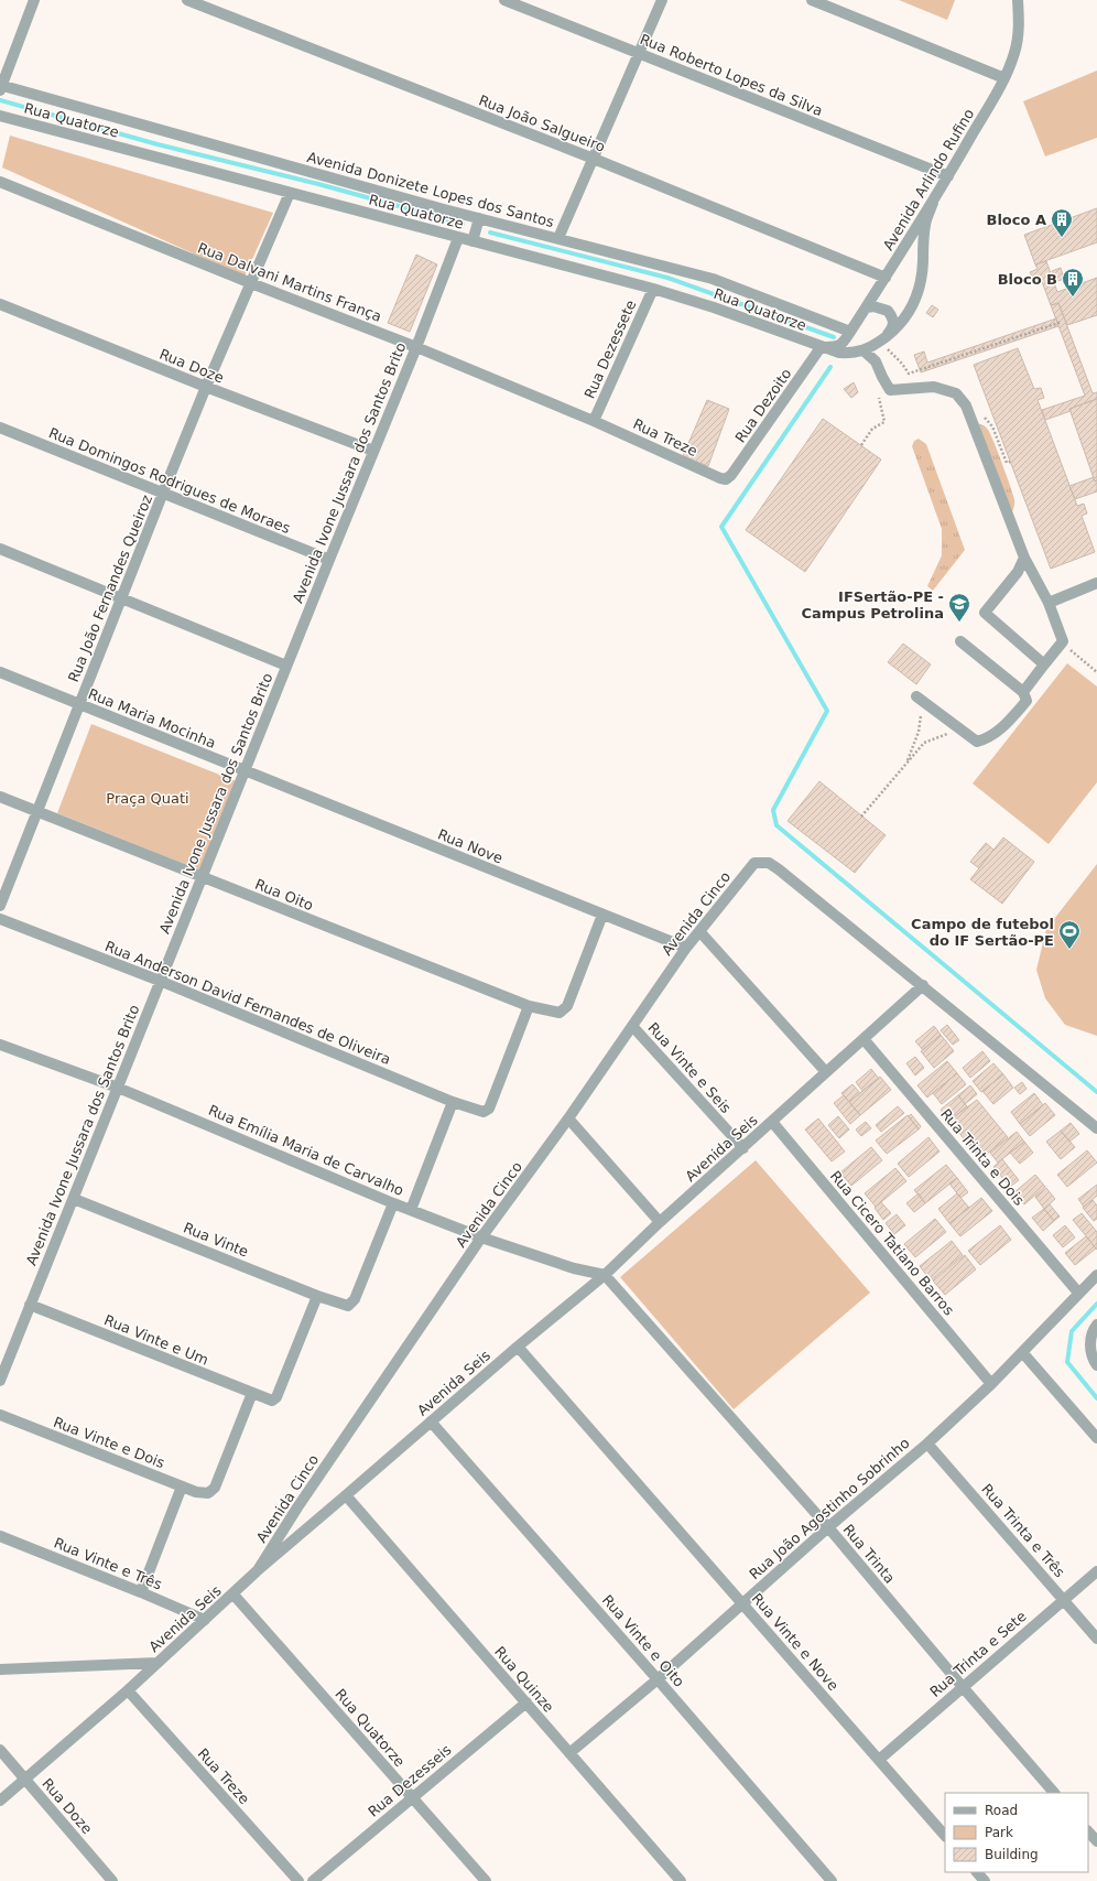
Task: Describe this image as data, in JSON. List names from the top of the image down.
{
  "streets": {
    "street": [
      "Rua Roberto Lopes da Silva",
      "Rua Quatorze",
      "Rua João Salgueiro",
      "Avenida Arlindo Rufino",
      "Avenida Donizete Lopes dos Santos",
      "Rua Dalvani Martins França",
      "Rua Dezessete",
      "Rua Doze",
      "Rua Dezoito",
      "Rua Treze",
      "Avenida Ivone Jussara dos Santos Brito",
      "Rua Domingos Rodrigues de Moraes",
      "Rua João Fernandes Queiroz",
      "Rua Maria Mocinha",
      "Rua Nove",
      "Rua Oito",
      "Avenida Cinco",
      "Rua Anderson David Fernandes de Oliveira",
      "Rua Vinte e Seis",
      "Avenida Seis",
      "Rua Emília Maria de Carvalho",
      "Rua Trinta e Dois",
      "Rua Vinte",
      "Rua Cicero Tatiano Barros",
      "Rua Vinte e Um",
      "Rua Vinte e Dois",
      "Rua João Agostinho Sobrinho",
      "Rua Trinta e Três",
      "Rua Trinta",
      "Rua Vinte e Três",
      "Rua Vinte e Oito",
      "Rua Vinte e Nove",
      "Rua Trinta e Sete",
      "Rua Quinze",
      "Rua Dezesseis"
    ]
  },
  "crossings": [
    ["Rua Roberto Lopes da Silva", "Avenida Arlindo Rufino"],
    ["Rua Quatorze", "Avenida Arlindo Rufino"],
    ["Rua Quatorze", "Rua Dezessete"],
    ["Rua Quatorze", "Rua Dezoito"],
    ["Rua Quatorze", "Avenida Ivone Jussara dos Santos Brito"],
    ["Rua Quatorze", "Avenida Seis"],
    ["Rua Quatorze", "Rua Dezesseis"],
    ["Rua João Salgueiro", "Avenida Arlindo Rufino"],
    ["Avenida Arlindo Rufino", "Avenida Donizete Lopes dos Santos"],
    ["Avenida Arlindo Rufino", "Rua Dezoito"],
    ["Rua Dalvani Martins França", "Rua Dezessete"],
    ["Rua Dalvani Martins França", "Rua Treze"],
    ["Rua Dalvani Martins França", "Avenida Ivone Jussara dos Santos Brito"],
    ["Rua Dalvani Martins França", "Rua João Fernandes Queiroz"],
    ["Rua Dezessete", "Rua Treze"],
    ["Rua Doze", "Avenida Ivone Jussara dos Santos Brito"],
    ["Rua Doze", "Rua João Fernandes Queiroz"],
    ["Rua Doze", "Avenida Seis"],
    ["Rua Dezoito", "Rua Treze"],
    ["Rua Treze", "Avenida Seis"],
    ["Avenida Ivone Jussara dos Santos Brito", "Rua Domingos Rodrigues de Moraes"],
    ["Avenida Ivone Jussara dos Santos Brito", "Rua Maria Mocinha"],
    ["Avenida Ivone Jussara dos Santos Brito", "Rua Nove"],
    ["Avenida Ivone Jussara dos Santos Brito", "Rua Oito"],
    ["Avenida Ivone Jussara dos Santos Brito", "Rua Anderson David Fernandes de Oliveira"],
    ["Avenida Ivone Jussara dos Santos Brito", "Rua Emília Maria de Carvalho"],
    ["Avenida Ivone Jussara dos Santos Brito", "Rua Vinte"],
    ["Avenida Ivone Jussara dos Santos Brito", "Rua Vinte e Um"],
    ["Rua Domingos Rodrigues de Moraes", "Rua João Fernandes Queiroz"],
    ["Rua João Fernandes Queiroz", "Rua Maria Mocinha"],
    ["Rua João Fernandes Queiroz", "Rua Oito"],
    ["Rua Maria Mocinha", "Rua Nove"],
    ["Rua Nove", "Rua Oito"],
    ["Rua Nove", "Avenida Cinco"],
    ["Rua Oito", "Rua Anderson David Fernandes de Oliveira"],
    ["Avenida Cinco", "Rua Vinte e Seis"],
    ["Avenida Cinco", "Avenida Seis"],
    ["Avenida Cinco", "Rua Emília Maria de Carvalho"],
    ["Rua Vinte e Seis", "Avenida Seis"],
    ["Avenida Seis", "Rua Emília Maria de Carvalho"],
    ["Avenida Seis", "Rua Trinta e Dois"],
    ["Avenida Seis", "Rua Cicero Tatiano Barros"],
    ["Avenida Seis", "Rua Trinta"],
    ["Avenida Seis", "Rua Vinte e Três"],
    ["Avenida Seis", "Rua Vinte e Oito"],
    ["Avenida Seis", "Rua Vinte e Nove"],
    ["Avenida Seis", "Rua Quinze"],
    ["Rua Emília Maria de Carvalho", "Rua Vinte"],
    ["Rua Emília Maria de Carvalho", "Rua Trinta"],
    ["Rua Trinta e Dois", "Rua João Agostinho Sobrinho"],
    ["Rua Vinte", "Rua Vinte e Um"],
    ["Rua Cicero Tatiano Barros", "Rua João Agostinho Sobrinho"],
    ["Rua Vinte e Um", "Rua Vinte e Dois"],
    ["Rua João Agostinho Sobrinho", "Rua Trinta e Três"],
    ["Rua João Agostinho Sobrinho", "Rua Trinta"],
    ["Rua João Agostinho Sobrinho", "Rua Vinte e Oito"],
    ["Rua João Agostinho Sobrinho", "Rua Vinte e Nove"],
    ["Rua João Agostinho Sobrinho", "Rua Quinze"],
    ["Rua Trinta e Três", "Rua Trinta e Sete"],
    ["Rua Trinta", "Rua Trinta e Sete"],
    ["Rua Vinte e Nove", "Rua Trinta e Sete"],
    ["Rua Quinze", "Rua Dezesseis"]
  ],
  "parks": ["Praça Quati"],
  "places": {
    "building": ["Bloco A", "Bloco B"],
    "school or university": ["IFSertão-PE - Campus Petrolina"],
    "sports": ["Campo de futebol do IF Sertão-PE"]
  },
  "legend": ["Road", "Park", "Building"]
}
